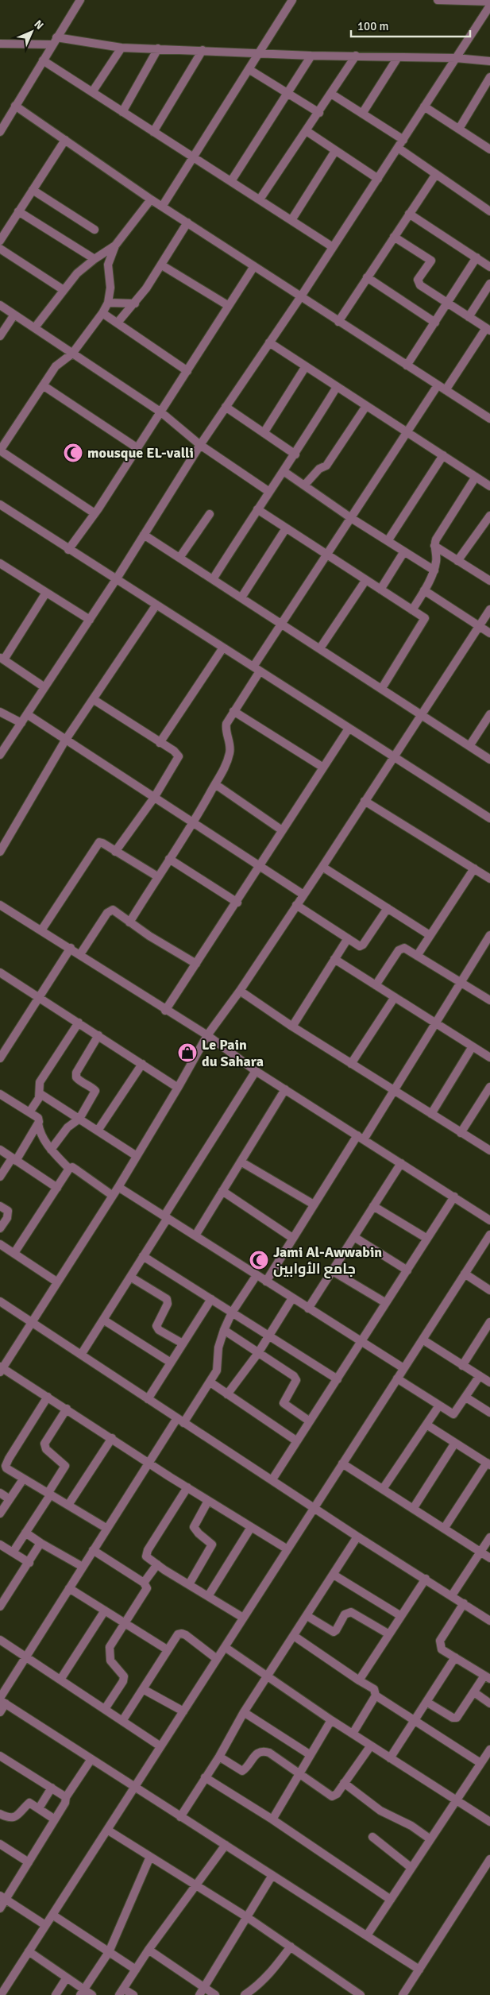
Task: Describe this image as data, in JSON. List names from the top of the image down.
{
  "places": {
    "mosque": ["mousque EL-valli", "Jami Al-Awwabin جامع الأوابين"],
    "shop": ["Le Pain du Sahara"]
  },
  "scale_bar": "100 m",
  "north": "top right"
}
